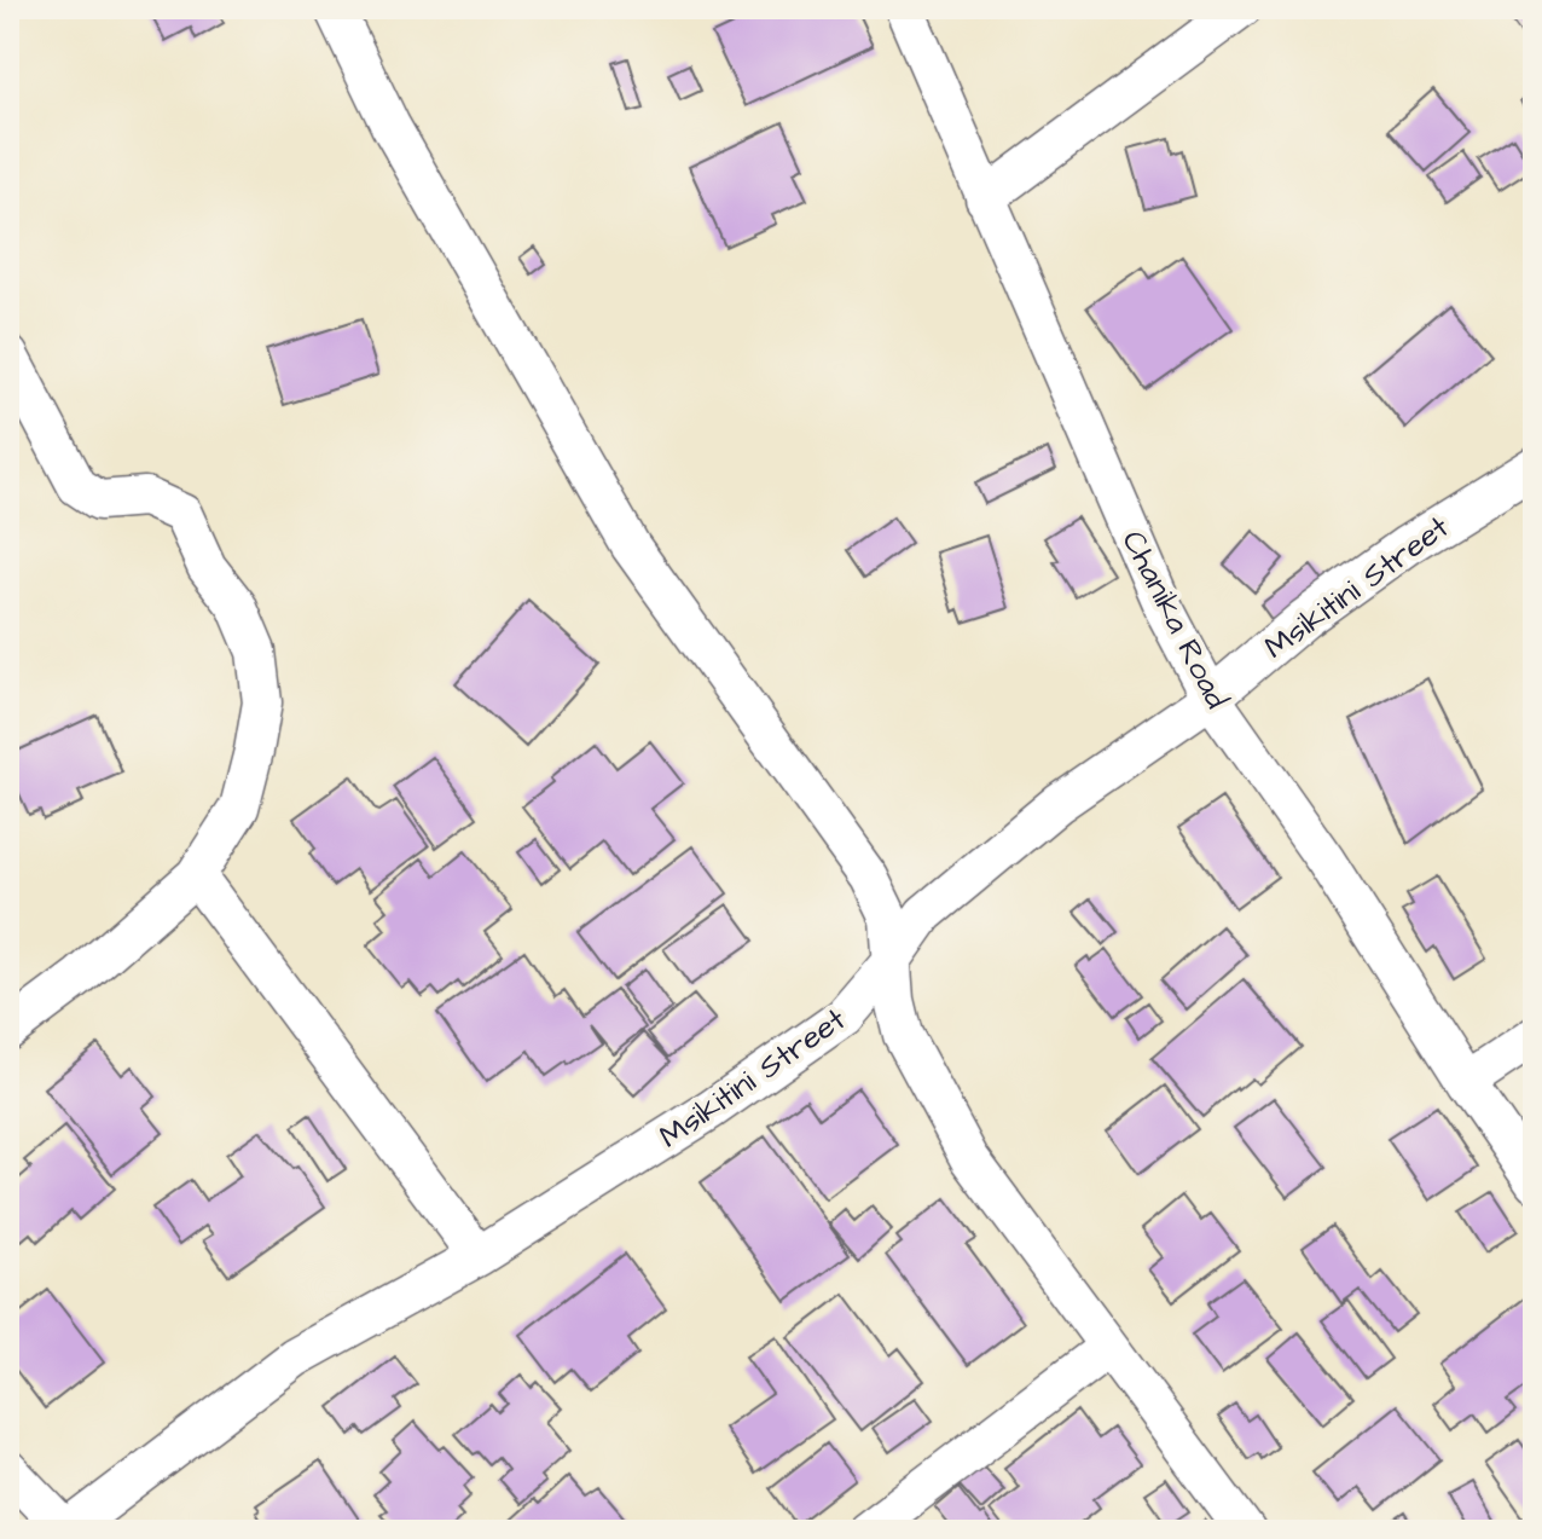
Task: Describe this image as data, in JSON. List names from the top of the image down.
{
  "streets": {
    "street": ["Msikitini Street", "Chanika Road"]
  },
  "crossings": [
    ["Msikitini Street", "Chanika Road"]
  ]
}
